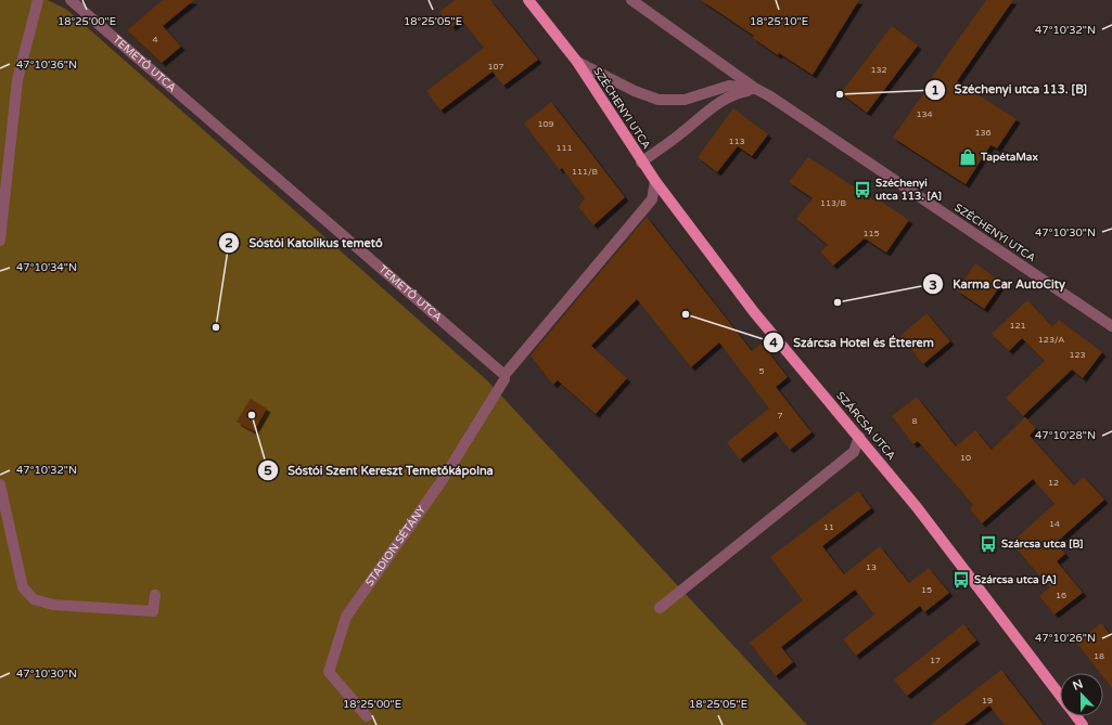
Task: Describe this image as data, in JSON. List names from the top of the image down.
{
  "streets": {
    "main road": ["SZÉCHENYI UTCA", "SZÁRCSA UTCA"],
    "street": ["TEMETŐ UTCA", "STADION SÉTÁNY"]
  },
  "crossings": [
    ["TEMETŐ UTCA", "STADION SÉTÁNY"],
    ["SZÉCHENYI UTCA", "SZÁRCSA UTCA"]
  ],
  "places": {
    "other": [
      "Széchenyi utca 113. [B]",
      "Karma Car AutoCity",
      "Szárcsa Hotel és Étterem",
      "Sóstói Katolikus temető",
      "Sóstói Szent Kereszt Temetőkápolna"
    ],
    "shop": ["TapétaMax"],
    "bus stop": ["Széchenyi utca 113. [A]", "Szárcsa utca [B]", "Szárcsa utca [A]"]
  },
  "house_numbers": [
    "4",
    "107",
    "132",
    "134",
    "109",
    "136",
    "113",
    "111",
    "111/B",
    "113/B",
    "115",
    "121",
    "123/A",
    "123",
    "5",
    "7",
    "8",
    "10",
    "12",
    "14",
    "11",
    "13",
    "15",
    "16",
    "18",
    "17",
    "19"
  ],
  "north": "top",
  "coordinates": [
    "18°25'05\"E",
    "18°25'00\"E",
    "18°25'10\"E",
    "47°10'32\"N",
    "47°10'36\"N",
    "47°10'30\"N",
    "47°10'34\"N",
    "47°10'28\"N",
    "47°10'26\"N"
  ]
}
